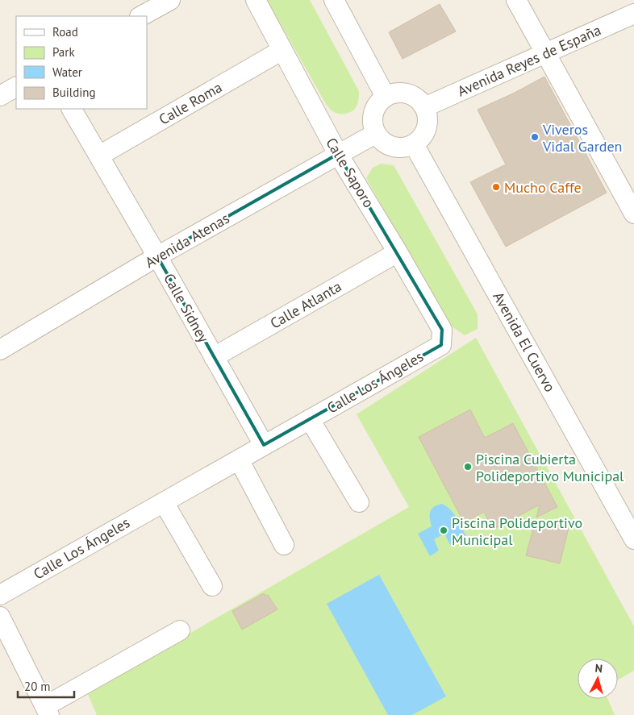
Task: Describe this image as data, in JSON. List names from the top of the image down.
{
  "streets": {
    "street": [
      "Avenida Reyes de España",
      "Calle Roma",
      "Calle Saporo",
      "Avenida Atenas",
      "Calle Atlanta",
      "Calle Sidney",
      "Avenida El Cuervo",
      "Calle Los Ángeles"
    ]
  },
  "crossings": [
    ["Avenida Reyes de España", "Avenida Atenas"],
    ["Avenida Reyes de España", "Avenida El Cuervo"],
    ["Calle Roma", "Calle Saporo"],
    ["Calle Roma", "Calle Sidney"],
    ["Calle Saporo", "Avenida Atenas"],
    ["Calle Saporo", "Calle Atlanta"],
    ["Calle Saporo", "Calle Los Ángeles"],
    ["Avenida Atenas", "Calle Sidney"],
    ["Avenida Atenas", "Avenida El Cuervo"],
    ["Calle Atlanta", "Calle Sidney"],
    ["Calle Sidney", "Calle Los Ángeles"]
  ],
  "places": [
    "Viveros Vidal Garden",
    "Mucho Caffe",
    "Piscina Cubierta Polideportivo Municipal",
    "Piscina Polideportivo Municipal"
  ],
  "legend": [
    "Road",
    "Park",
    "Water",
    "Building"
  ],
  "scale_bar": "20 m",
  "north": "top"
}
